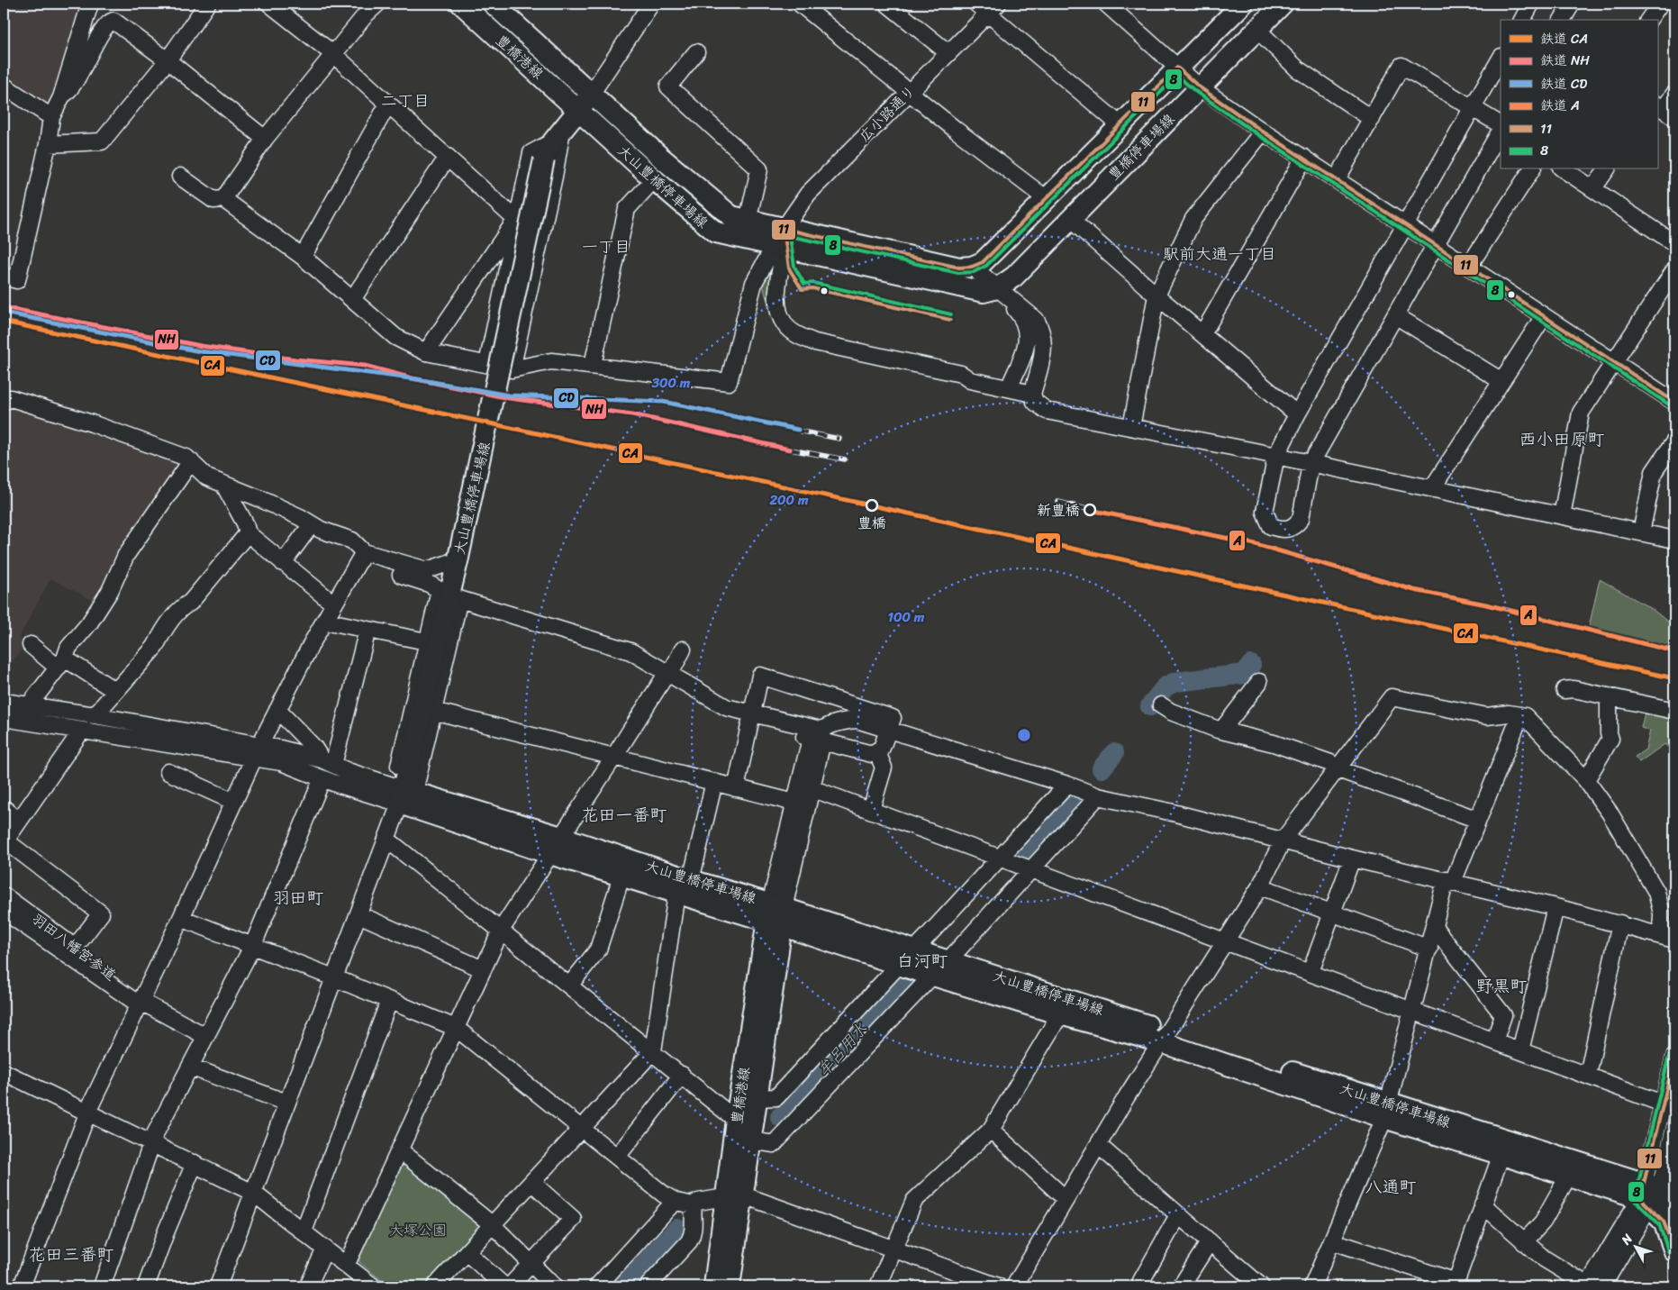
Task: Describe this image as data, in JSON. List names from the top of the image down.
{
  "streets": {
    "main road": ["豊橋港線", "豊橋停車場線", "大山豊橋停車場線"],
    "street": ["広小路通り", "羽田八幡宮参道"]
  },
  "crossings": [
    ["豊橋港線", "大山豊橋停車場線"],
    ["広小路通り", "大山豊橋停車場線"],
    ["豊橋停車場線", "大山豊橋停車場線"]
  ],
  "districts": [
    "二丁目",
    "一丁目",
    "駅前大通一丁目",
    "西小田原町",
    "花田一番町",
    "羽田町",
    "白河町",
    "野黒町",
    "八通町",
    "花田三番町"
  ],
  "water": ["牟呂用水"],
  "parks": ["大塚公園"],
  "places": ["豊橋", "新豊橋"],
  "lines": [
    "transit line 11",
    "transit line 8",
    "rail line NH",
    "rail line CD",
    "rail line CA",
    "rail line A"
  ],
  "legend": [
    "鉄道 CA",
    "鉄道 NH",
    "鉄道 CD",
    "鉄道 A",
    "11",
    "8"
  ],
  "north": "top left",
  "rings": ["300 m", "200 m", "100 m"]
}
